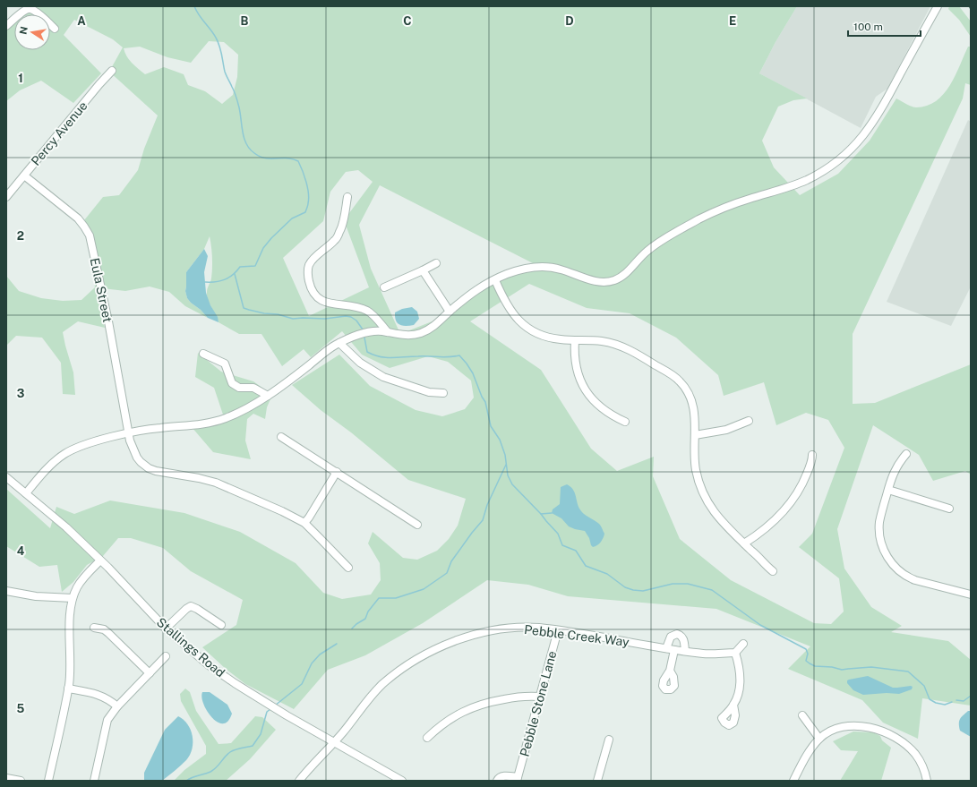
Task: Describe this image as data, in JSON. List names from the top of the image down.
{
  "streets": {
    "street": [
      "Percy Avenue",
      "Eula Street",
      "Pebble Creek Way",
      "Stallings Road",
      "Pebble Stone Lane"
    ]
  },
  "crossings": [
    ["Percy Avenue", "Eula Street"],
    ["Pebble Creek Way", "Stallings Road"],
    ["Pebble Creek Way", "Pebble Stone Lane"]
  ],
  "scale_bar": "100 m",
  "north": "left",
  "grid": {
    "columns": [
      "A",
      "B",
      "C",
      "D",
      "E"
    ],
    "rows": [
      "1",
      "2",
      "3",
      "4",
      "5"
    ]
  }
}
